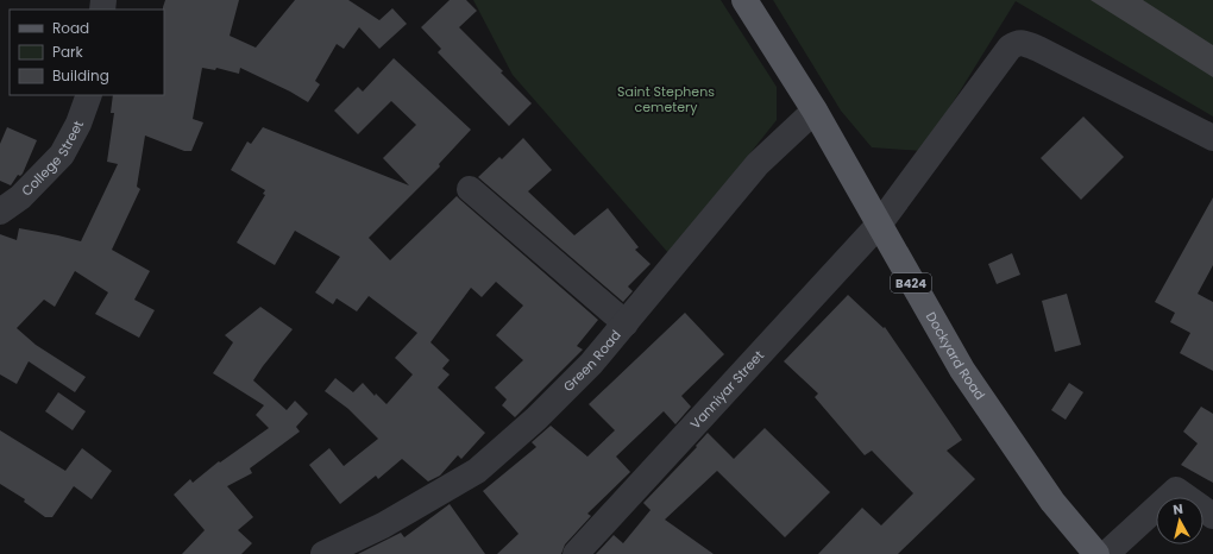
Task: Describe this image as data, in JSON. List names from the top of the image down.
{
  "streets": {
    "main road": ["B424", "Dockyard Road"],
    "street": ["College Street", "Green Road", "Vanniyar Street"]
  },
  "crossings": [
    ["Dockyard Road", "Green Road"],
    ["Dockyard Road", "Vanniyar Street"]
  ],
  "parks": ["Saint Stephens cemetery"],
  "legend": ["Road", "Park", "Building"],
  "north": "top"
}
